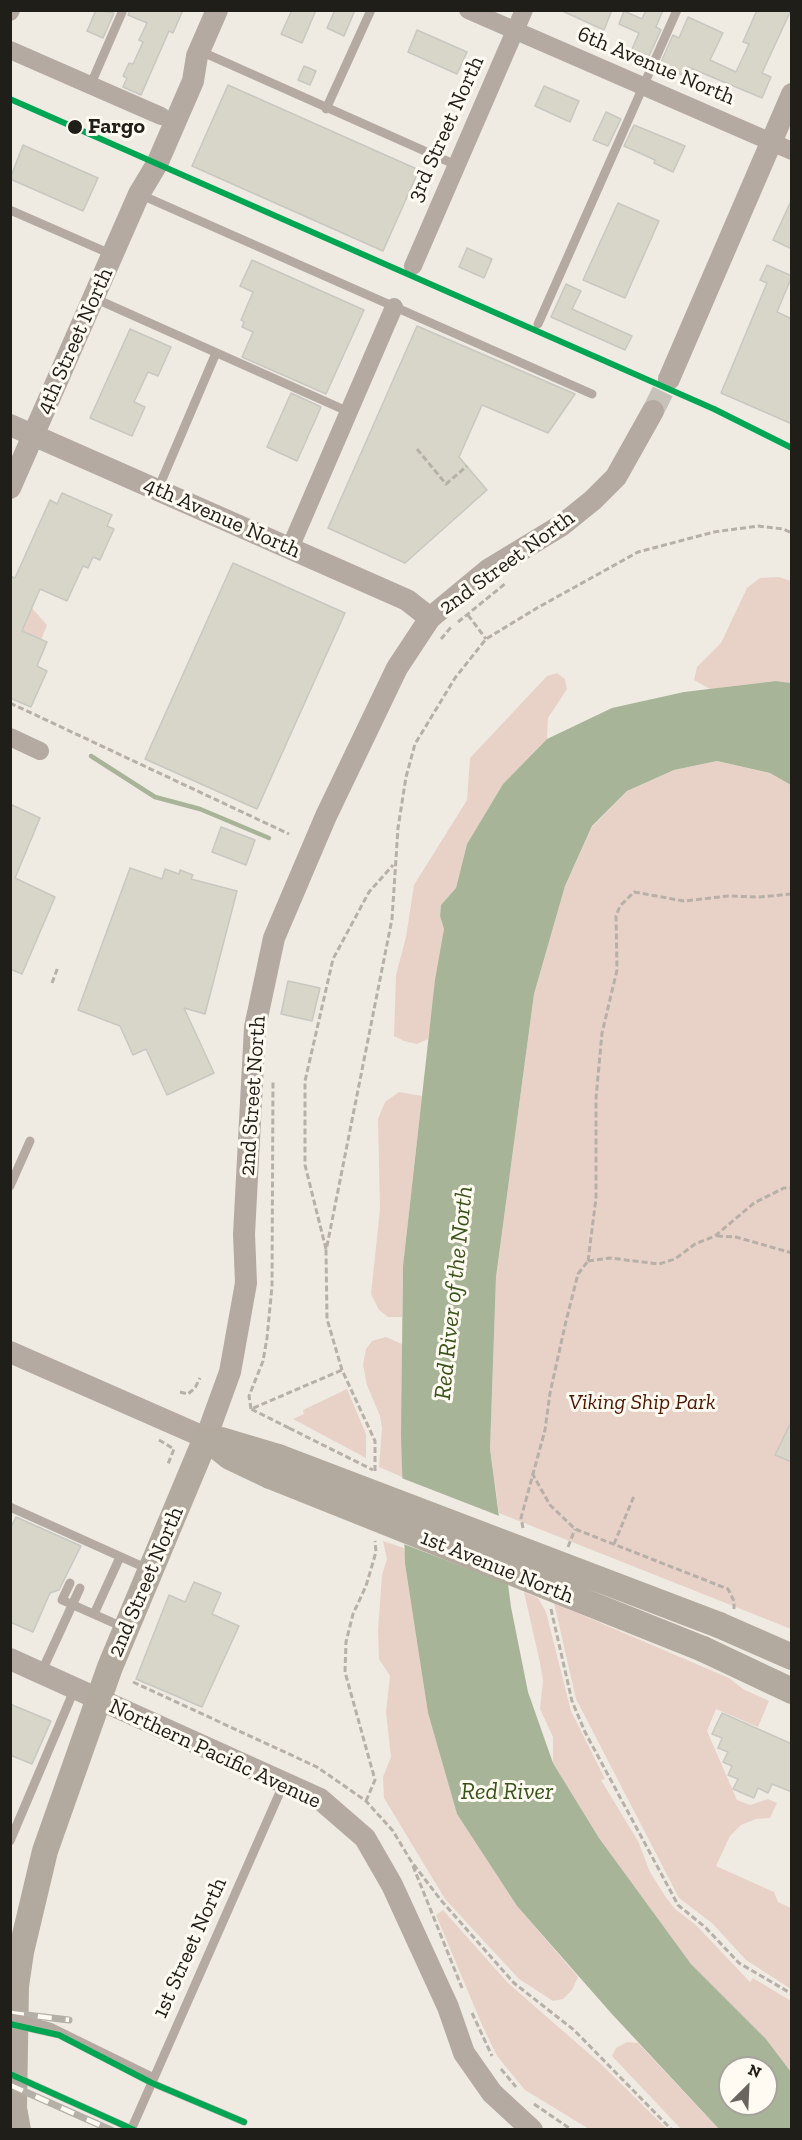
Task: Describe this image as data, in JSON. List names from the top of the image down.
{
  "streets": {
    "main road": ["2nd Street North", "1st Avenue North"],
    "street": [
      "6th Avenue North",
      "3rd Street North",
      "4th Street North",
      "4th Avenue North",
      "Northern Pacific Avenue"
    ],
    "lane": ["1st Street North"]
  },
  "crossings": [
    ["6th Avenue North", "3rd Street North"],
    ["4th Street North", "4th Avenue North"],
    ["4th Avenue North", "2nd Street North"],
    ["2nd Street North", "1st Avenue North"],
    ["2nd Street North", "Northern Pacific Avenue"],
    ["Northern Pacific Avenue", "1st Street North"]
  ],
  "water": ["Red River of the North", "Red River"],
  "parks": ["Viking Ship Park"],
  "places": ["Fargo"],
  "north": "top right"
}
